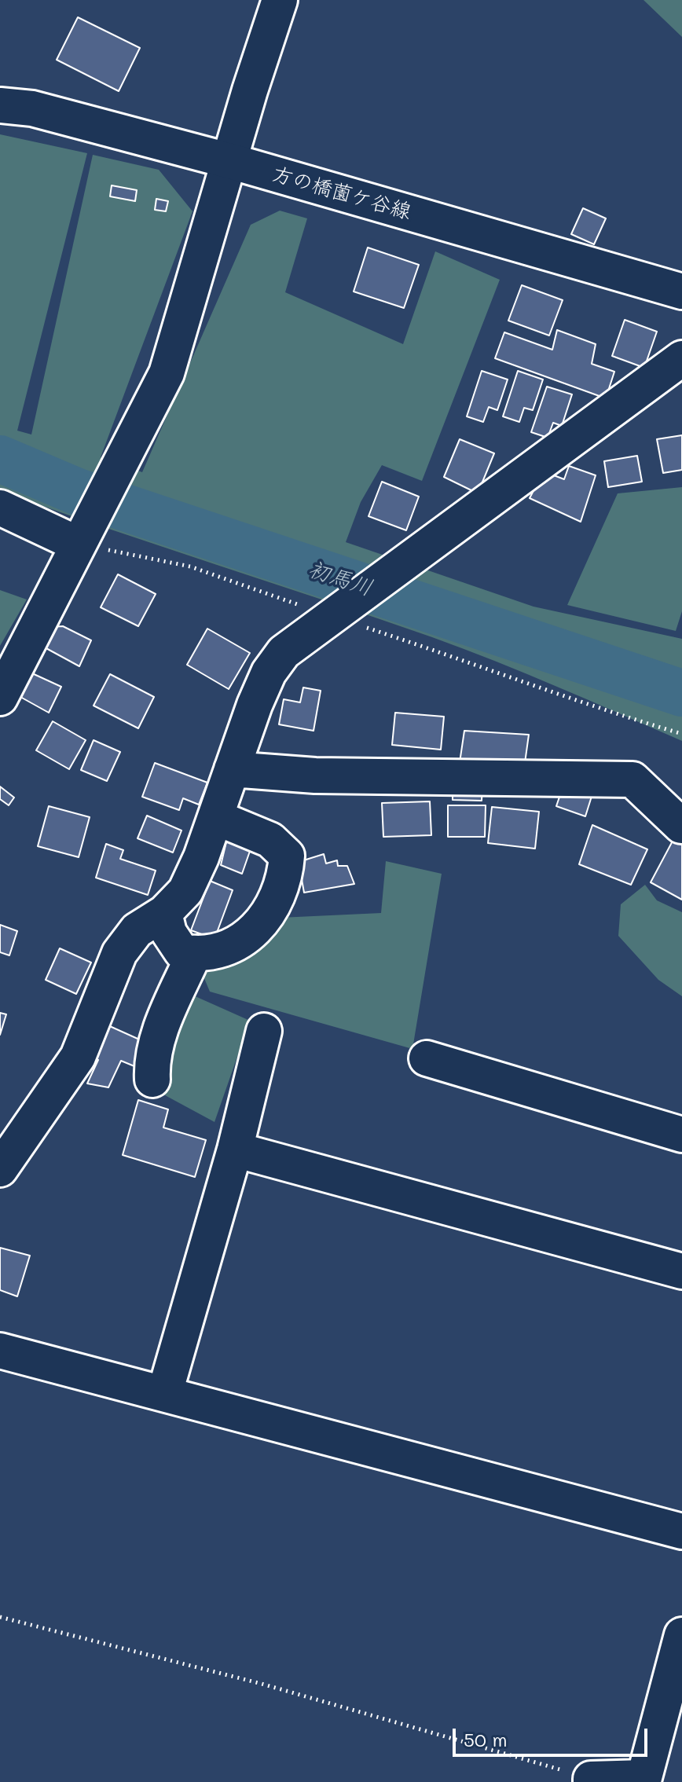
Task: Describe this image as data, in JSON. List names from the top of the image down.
{
  "streets": {
    "street": ["方の橋薗ケ谷線"]
  },
  "water": ["初馬川"],
  "scale_bar": "50 m"
}
